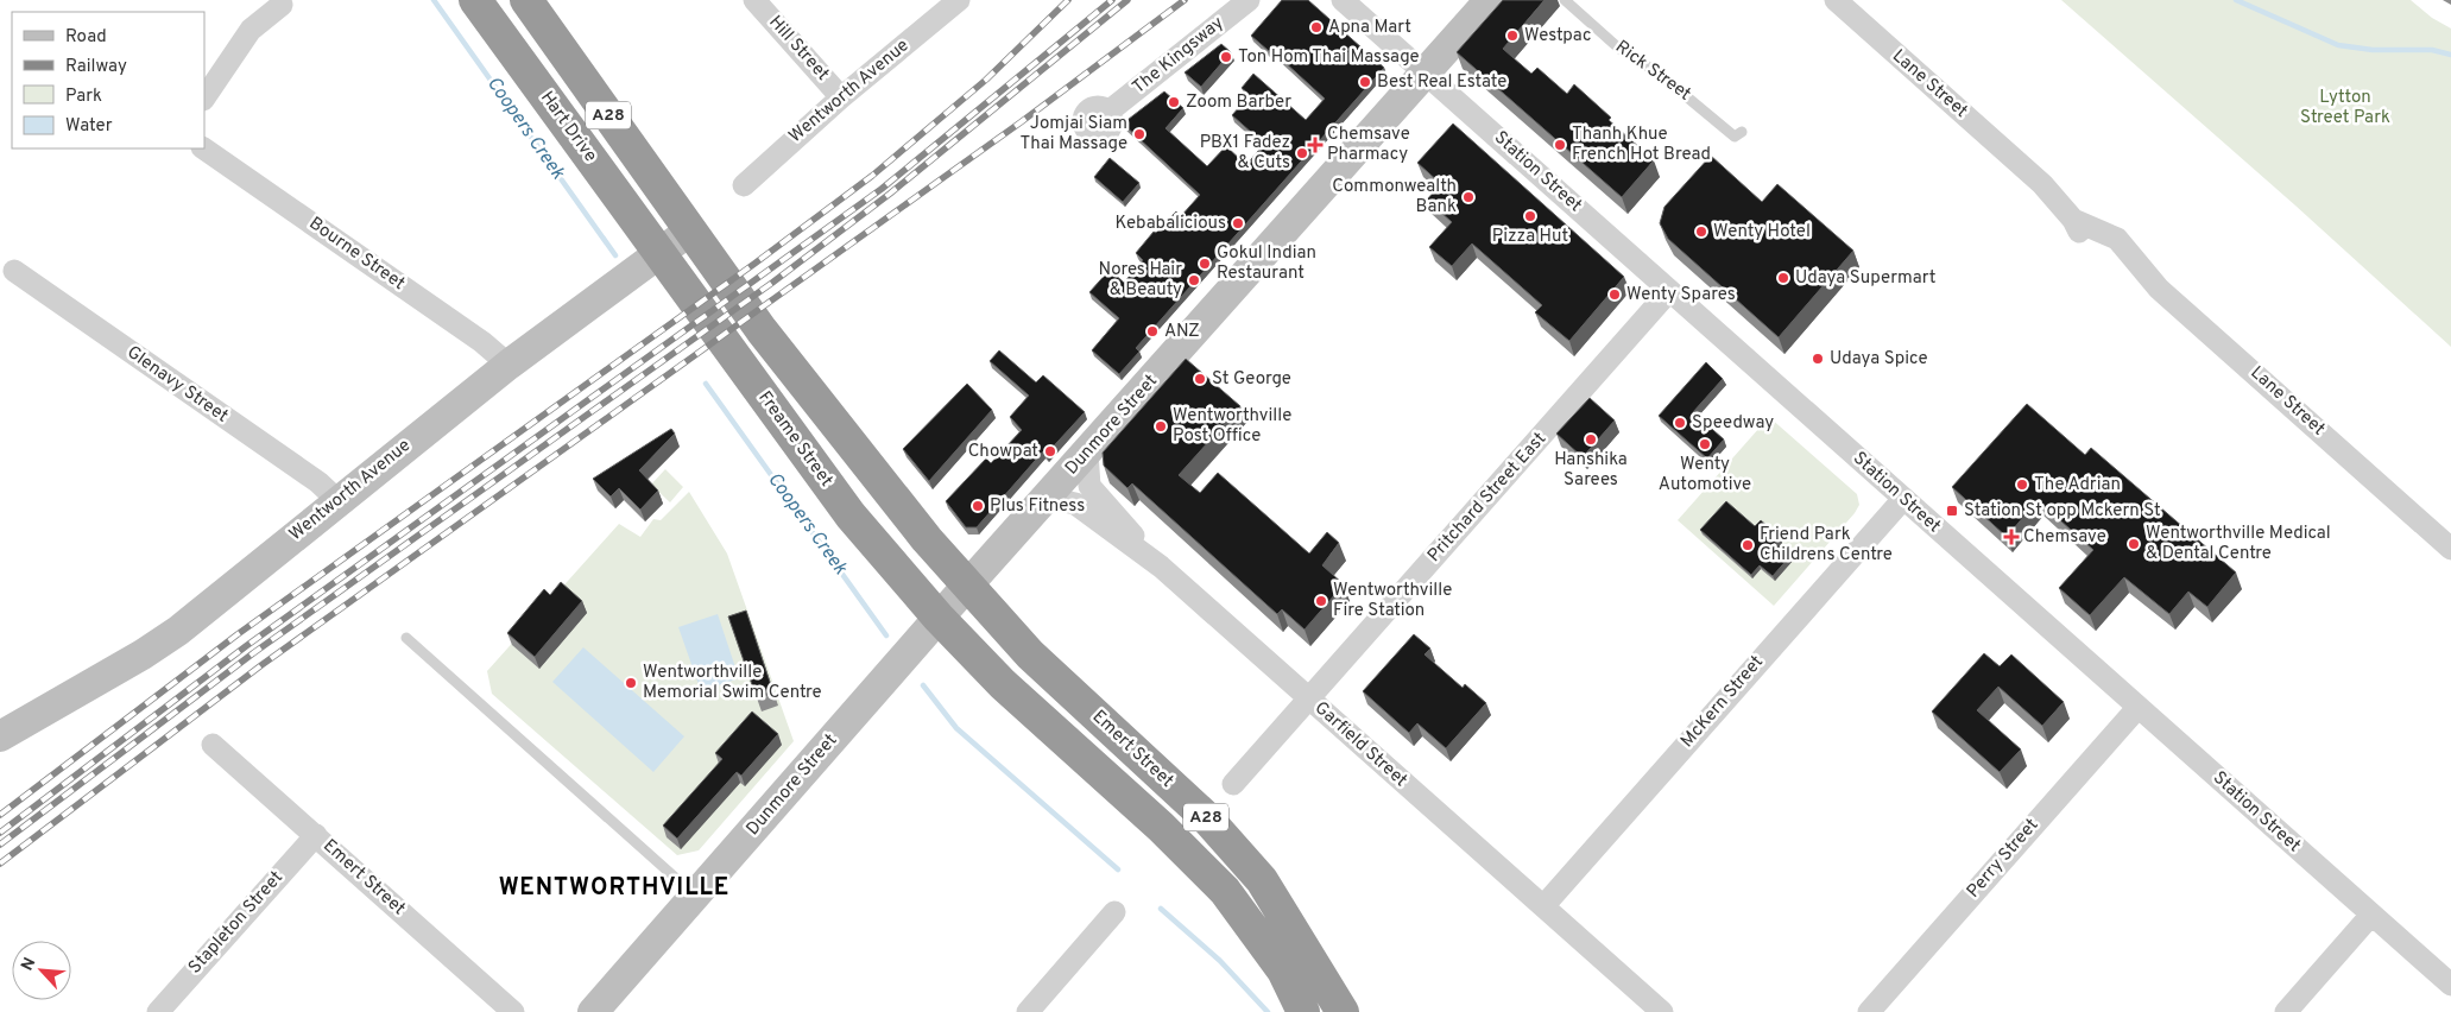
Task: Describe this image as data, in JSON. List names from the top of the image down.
{
  "streets": {
    "highway": [
      "A28",
      "Hart Drive",
      "Freame Street",
      "Emert Street"
    ],
    "main road": ["Wentworth Avenue", "Dunmore Street"],
    "street": [
      "Hill Street",
      "The Kingsway",
      "Lane Street",
      "Station Street",
      "Bourne Street",
      "Glenavy Street",
      "Pritchard Street East",
      "McKern Street",
      "Garfield Street",
      "Perry Street",
      "Stapleton Street"
    ],
    "lane": ["Rick Street"]
  },
  "crossings": [
    ["Hill Street", "Wentworth Avenue"],
    ["Wentworth Avenue", "A28"],
    ["Wentworth Avenue", "Hart Drive"],
    ["Wentworth Avenue", "Bourne Street"],
    ["Wentworth Avenue", "Glenavy Street"],
    ["Wentworth Avenue", "Freame Street"],
    ["A28", "Dunmore Street"],
    ["A28", "Freame Street"],
    ["A28", "Emert Street"],
    ["Hart Drive", "Freame Street"],
    ["Station Street", "Dunmore Street"],
    ["Station Street", "Pritchard Street East"],
    ["Station Street", "McKern Street"],
    ["Station Street", "Perry Street"],
    ["Dunmore Street", "Freame Street"],
    ["Dunmore Street", "Garfield Street"],
    ["Dunmore Street", "Emert Street"],
    ["Pritchard Street East", "Garfield Street"],
    ["McKern Street", "Garfield Street"],
    ["Emert Street", "Stapleton Street"]
  ],
  "districts": ["WENTWORTHVILLE"],
  "water": ["Coopers Creek"],
  "parks": ["Lytton Street Park"],
  "places": {
    "other": [
      "Apna Mart",
      "Westpac",
      "Ton Hom Thai Massage",
      "Best Real Estate",
      "Zoom Barber",
      "Jomjai Siam Thai Massage",
      "Thanh Khue French Hot Bread",
      "PBX1 Fadez & Cuts",
      "Commonwealth Bank",
      "Pizza Hut",
      "Kebabalicious",
      "Wenty Hotel",
      "Gokul Indian Restaurant",
      "Udaya Supermart",
      "Nores Hair & Beauty",
      "Wenty Spares",
      "ANZ",
      "Udaya Spice",
      "St George",
      "Speedway",
      "Wentworthville Post Office",
      "Hanshika Sarees",
      "Wenty Automotive",
      "Chowpat",
      "The Adrian",
      "Plus Fitness",
      "Wentworthville Medical & Dental Centre",
      "Friend Park Childrens Centre",
      "Wentworthville Fire Station",
      "Wentworthville Memorial Swim Centre"
    ],
    "health": ["Chemsave Pharmacy", "Chemsave"],
    "transit": ["Station St opp Mckern St"]
  },
  "legend": [
    "Road",
    "Railway",
    "Park",
    "Water"
  ],
  "north": "top left"
}
